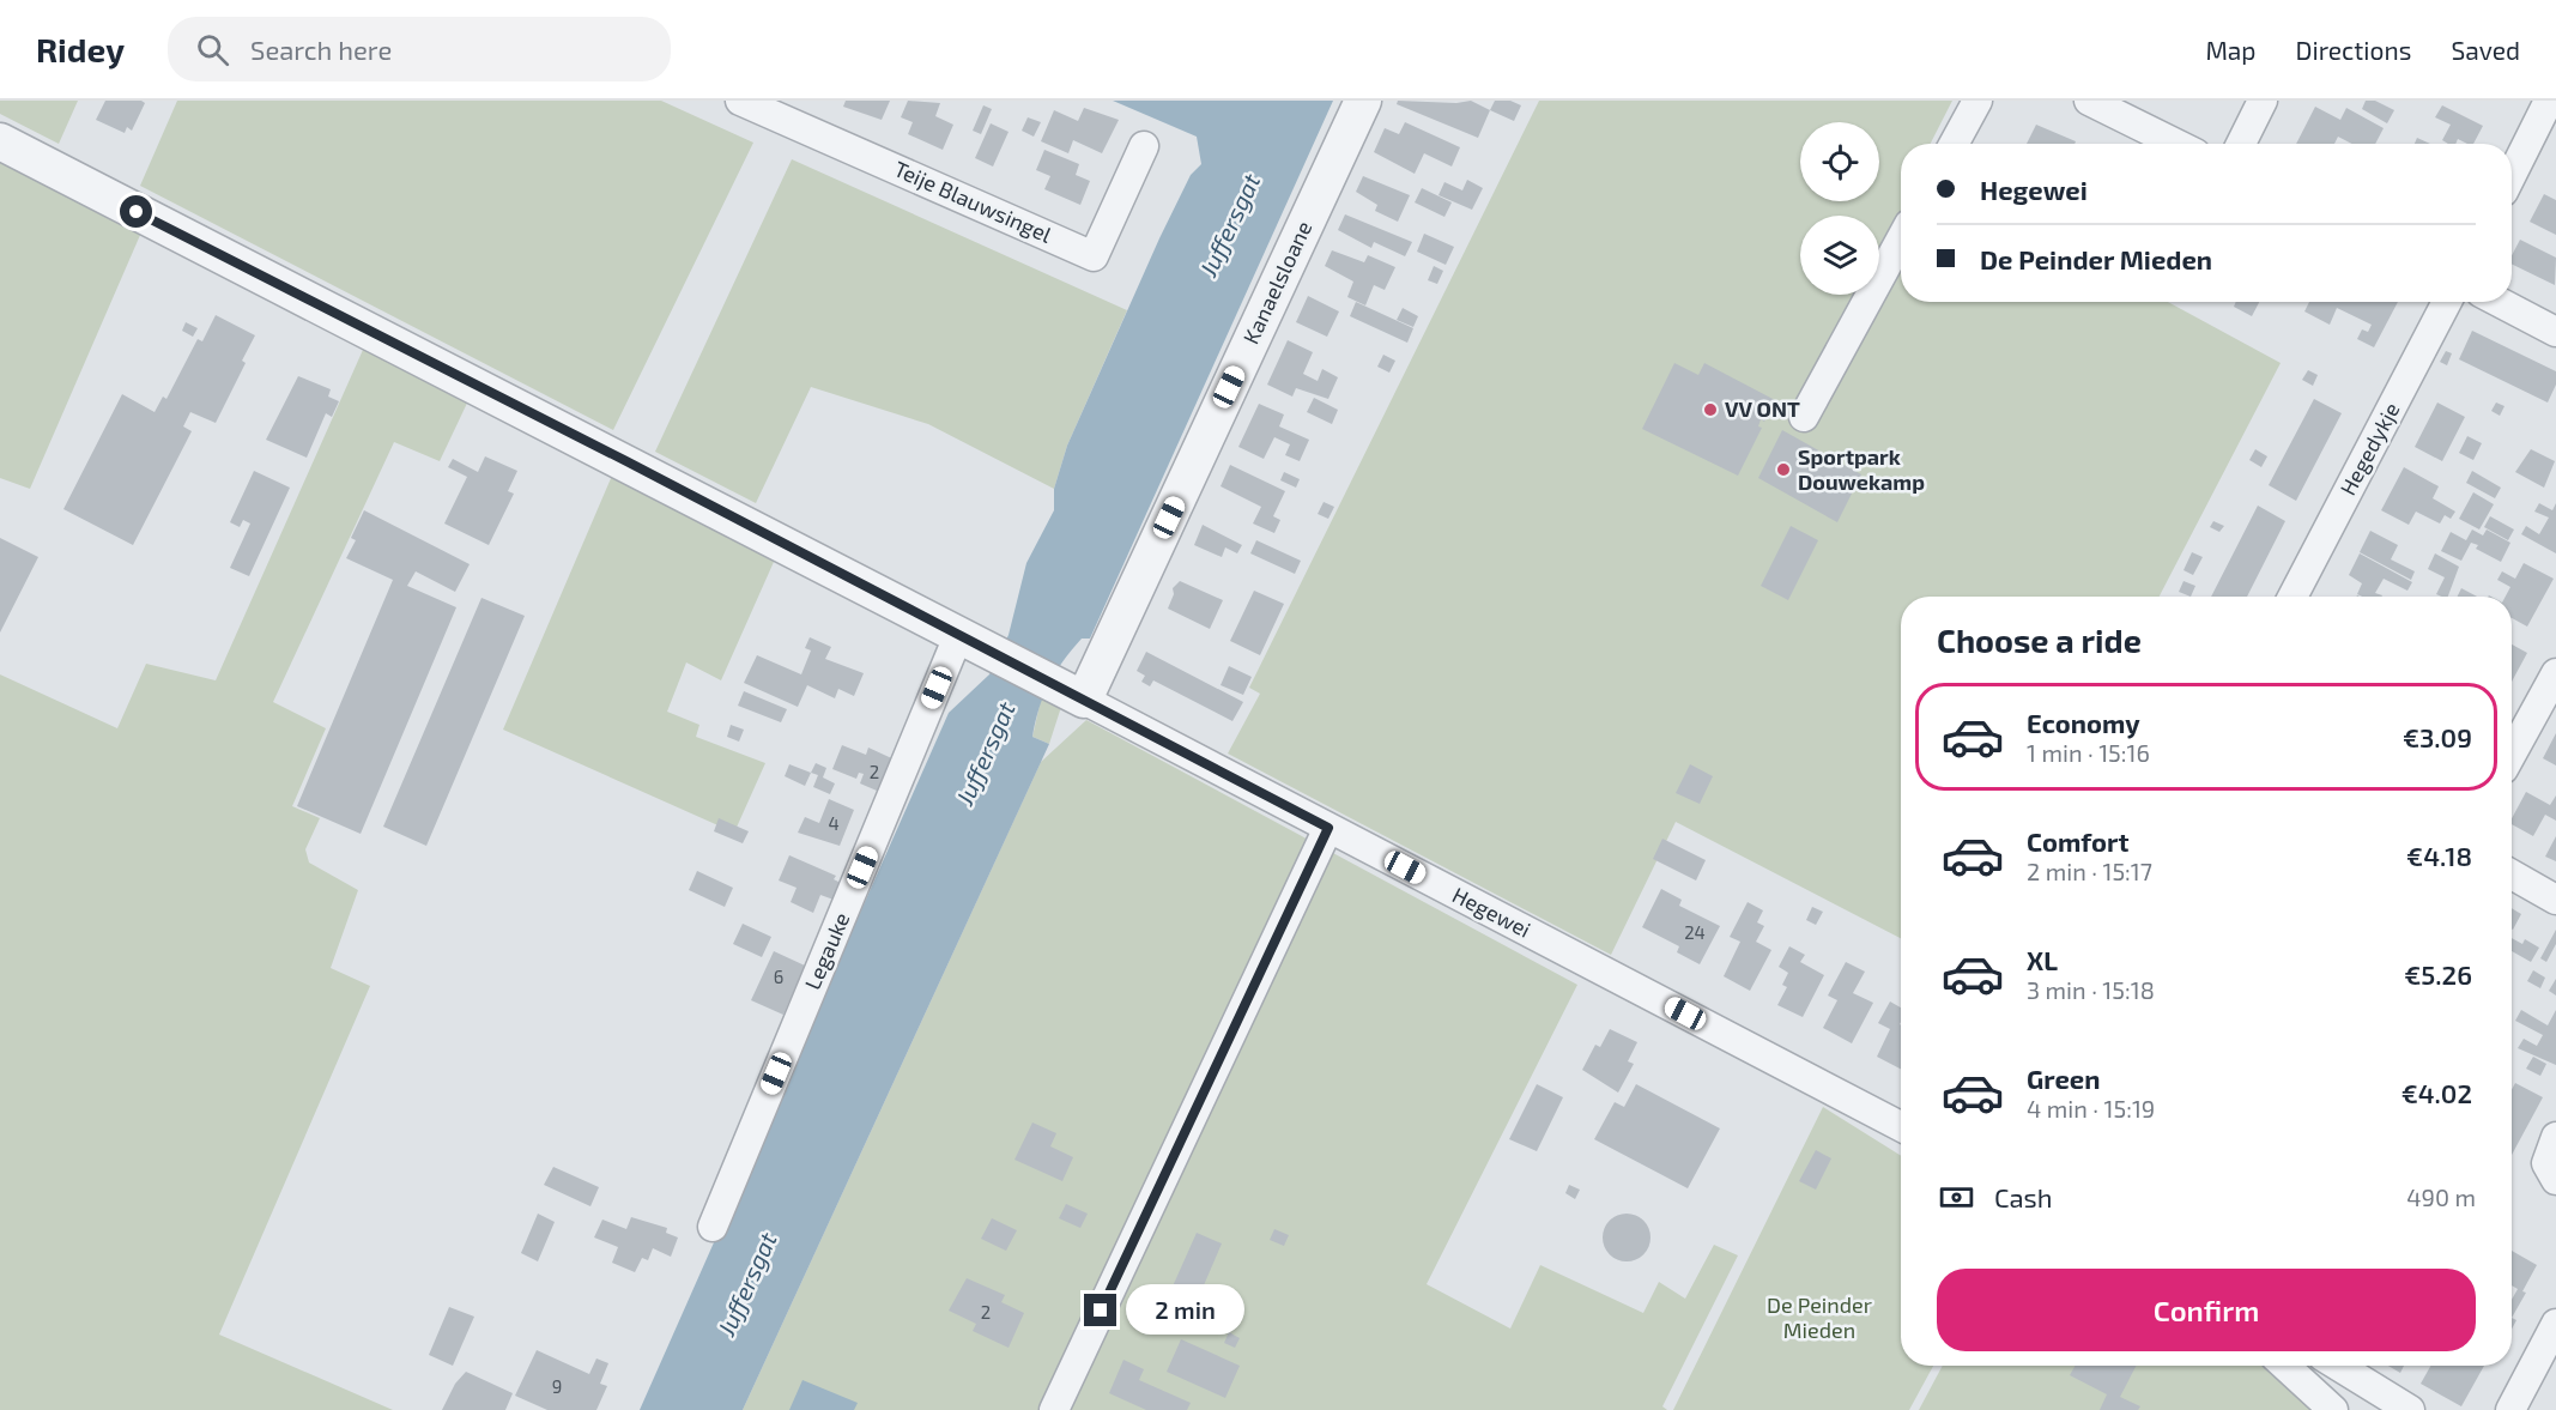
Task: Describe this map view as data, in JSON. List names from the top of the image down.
{
  "streets": {
    "street": [
      "Teije Blauwsingel",
      "Kanaelsloane",
      "Hegedykje",
      "Hegewei",
      "Legauke"
    ]
  },
  "crossings": [
    ["Kanaelsloane", "Hegewei"],
    ["Hegewei", "Legauke"]
  ],
  "water": ["Juffersgat"],
  "parks": ["De Peinder Mieden"],
  "places": ["VV ONT", "Sportpark Douwekamp"],
  "house_numbers": [
    "2",
    "4",
    "24",
    "6",
    "2",
    "9"
  ],
  "page": {
    "header": "Ridey",
    "search": "Search here",
    "nav": ["Map", "Directions", "Saved"],
    "banner": ["Hegewei", "De Peinder Mieden"],
    "heading": "Choose a ride",
    "list": [
      {
        "name": "Economy",
        "note": "1 min · 15:16",
        "value": "€3.09"
      },
      {
        "name": "Comfort",
        "note": "2 min · 15:17",
        "value": "€4.18"
      },
      {
        "name": "XL",
        "note": "3 min · 15:18",
        "value": "€5.26"
      },
      {
        "name": "Green",
        "note": "4 min · 15:19",
        "value": "€4.02"
      }
    ],
    "pay": ["Cash", "490 m"],
    "buttons": "Confirm",
    "bubble": "2 min"
  }
}
